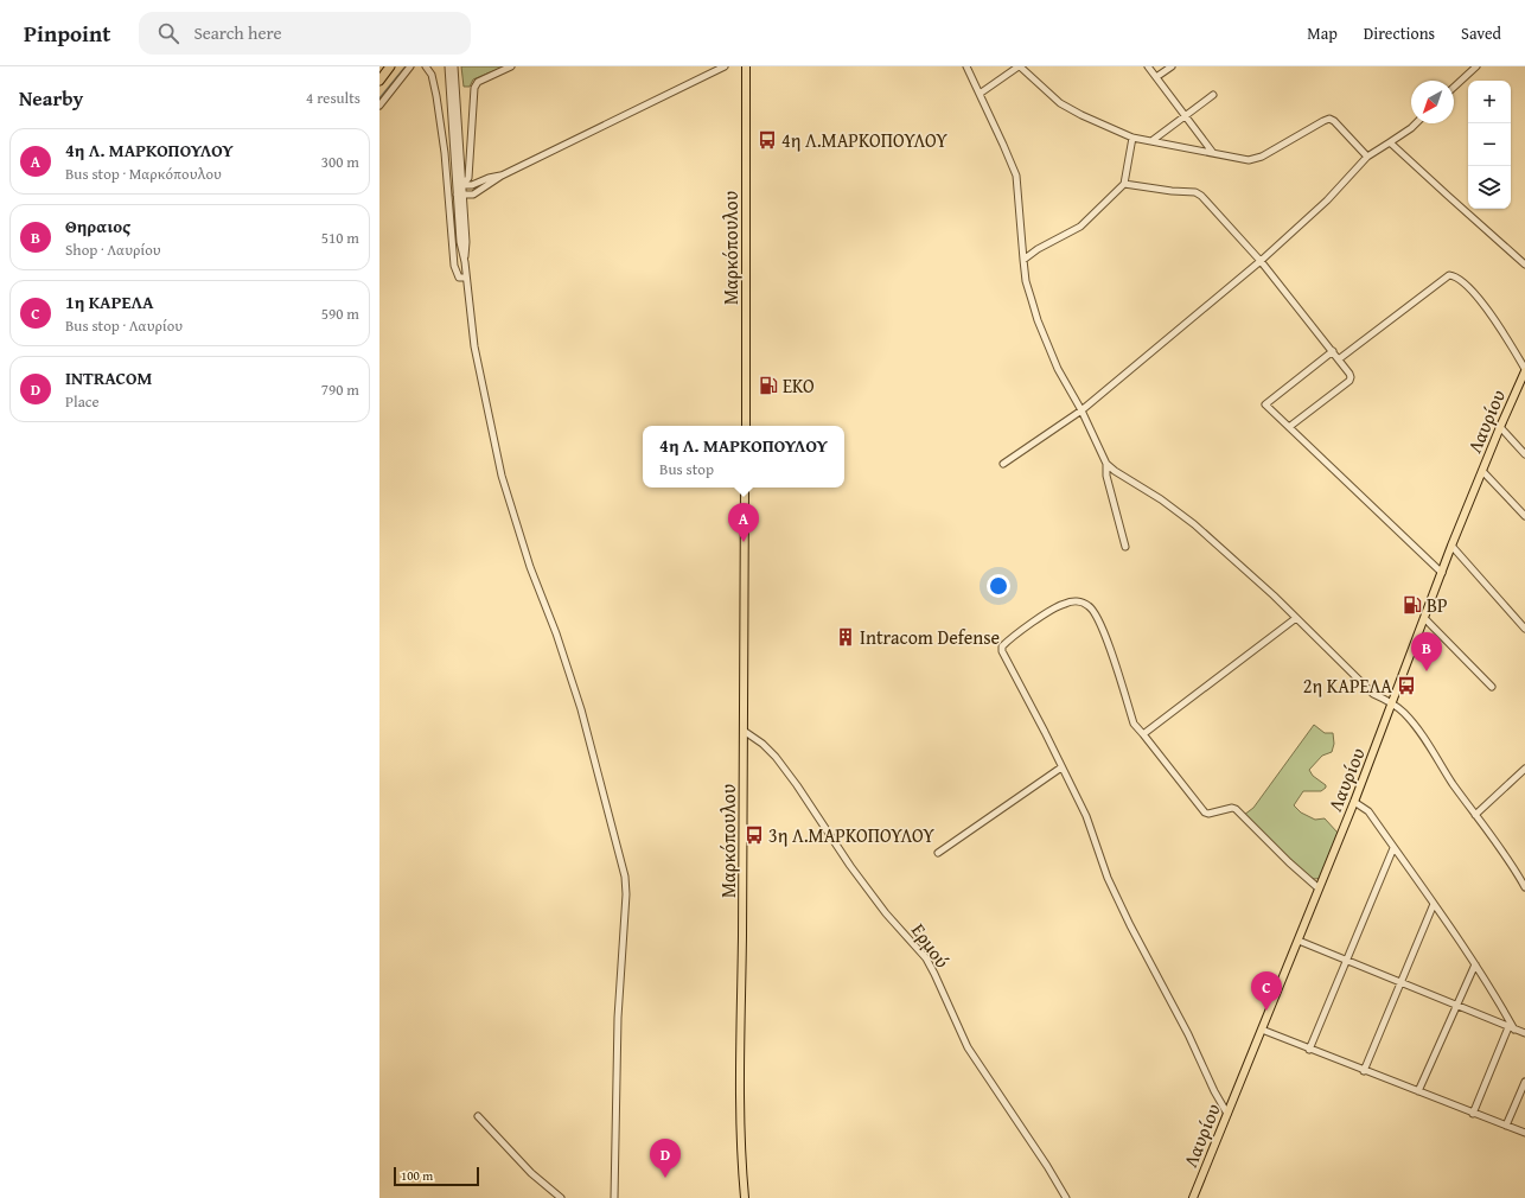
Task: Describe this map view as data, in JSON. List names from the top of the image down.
{
  "streets": {
    "main road": ["Μαρκόπουλου", "Λαυρίου"],
    "street": ["Ερμού"]
  },
  "crossings": [
    ["Μαρκόπουλου", "Ερμού"]
  ],
  "places": {
    "bus stop": ["4η Λ.ΜΑΡΚΟΠΟΥΛΟΥ", "2η ΚΑΡΕΛΑ", "3η Λ.ΜΑΡΚΟΠΟΥΛΟΥ"],
    "fuel station": ["EKO", "BP"],
    "building": ["Intracom Defense"]
  },
  "scale_bar": "100 m",
  "north": "bottom left",
  "page": {
    "header": "Pinpoint",
    "search": "Search here",
    "nav": ["Map", "Directions", "Saved"],
    "heading": ["Nearby", "4 results"],
    "map_buttons": ["+", "−"],
    "list": [
      {
        "mark": "A",
        "name": "4η Λ. ΜΑΡΚΟΠΟΥΛΟΥ",
        "note": "Bus stop · Μαρκόπουλου",
        "value": "300 m"
      },
      {
        "mark": "B",
        "name": "Θηραιος",
        "note": "Shop · Λαυρίου",
        "value": "510 m"
      },
      {
        "mark": "C",
        "name": "1η ΚΑΡΕΛΑ",
        "note": "Bus stop · Λαυρίου",
        "value": "590 m"
      },
      {
        "mark": "D",
        "name": "INTRACOM",
        "note": "Place",
        "value": "790 m"
      }
    ],
    "popup": ["4η Λ. ΜΑΡΚΟΠΟΥΛΟΥ", "Bus stop"],
    "pins": [
      "A",
      "B",
      "C",
      "D"
    ],
    "scale": "100 m"
  }
}
